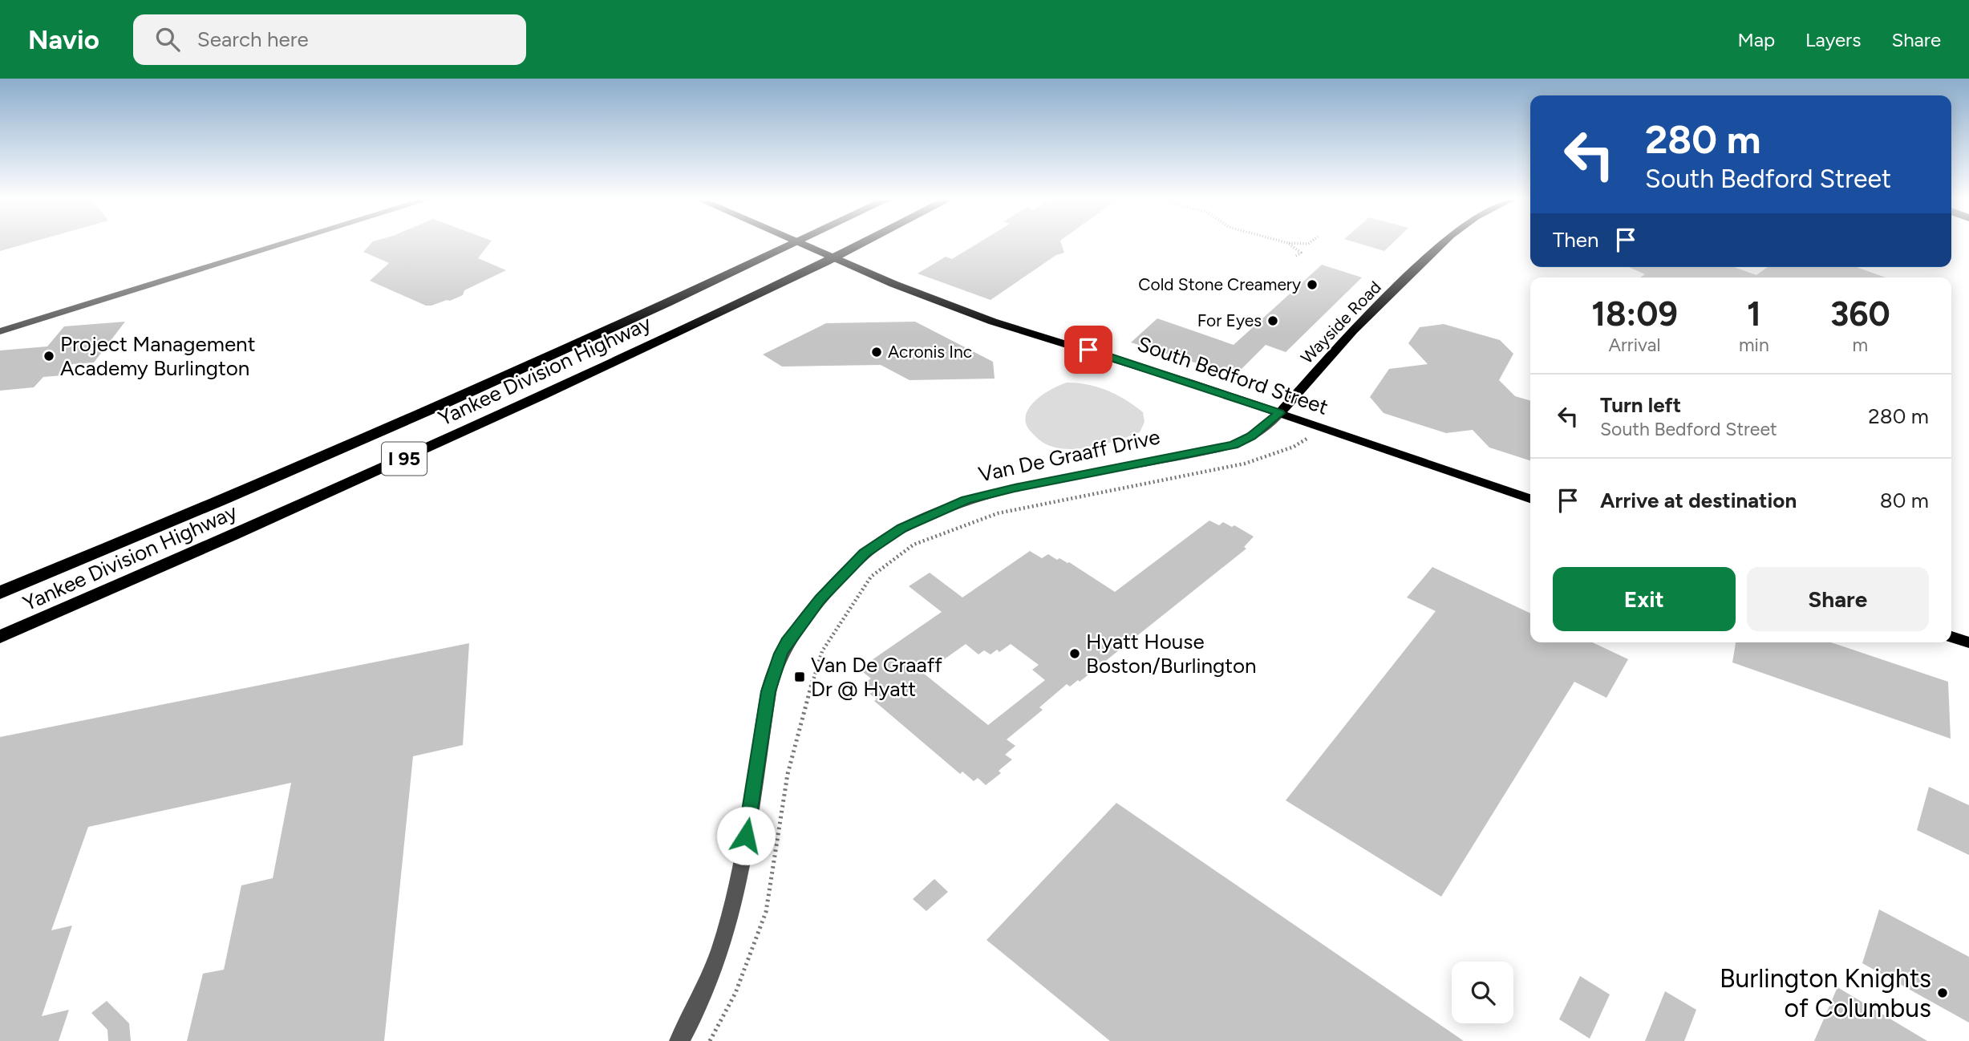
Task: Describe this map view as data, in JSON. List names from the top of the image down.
{
  "streets": {
    "highway": ["Yankee Division Highway", "I 95"],
    "main road": ["Wayside Road", "South Bedford Street"],
    "street": ["Van De Graaff Drive"]
  },
  "crossings": [
    ["Wayside Road", "South Bedford Street"],
    ["Wayside Road", "Van De Graaff Drive"],
    ["South Bedford Street", "Van De Graaff Drive"]
  ],
  "places": {
    "other": [
      "Cold Stone Creamery",
      "For Eyes",
      "Acronis Inc",
      "Project Management Academy Burlington",
      "Hyatt House Boston/Burlington",
      "Burlington Knights of Columbus"
    ],
    "transit": ["Van De Graaff Dr @ Hyatt"]
  },
  "page": {
    "header": "Navio",
    "search": "Search here",
    "nav": ["Map", "Layers", "Share"],
    "turn": ["280 m", "South Bedford Street"],
    "then": "Then",
    "eta": [
      "18:09",
      "Arrival",
      "1",
      "min",
      "360",
      "m"
    ],
    "list": [
      {
        "name": "Turn left",
        "note": "South Bedford Street",
        "value": "280 m"
      },
      {
        "name": "Arrive at destination",
        "value": "80 m"
      }
    ],
    "buttons": ["Exit", "Share"]
  }
}
